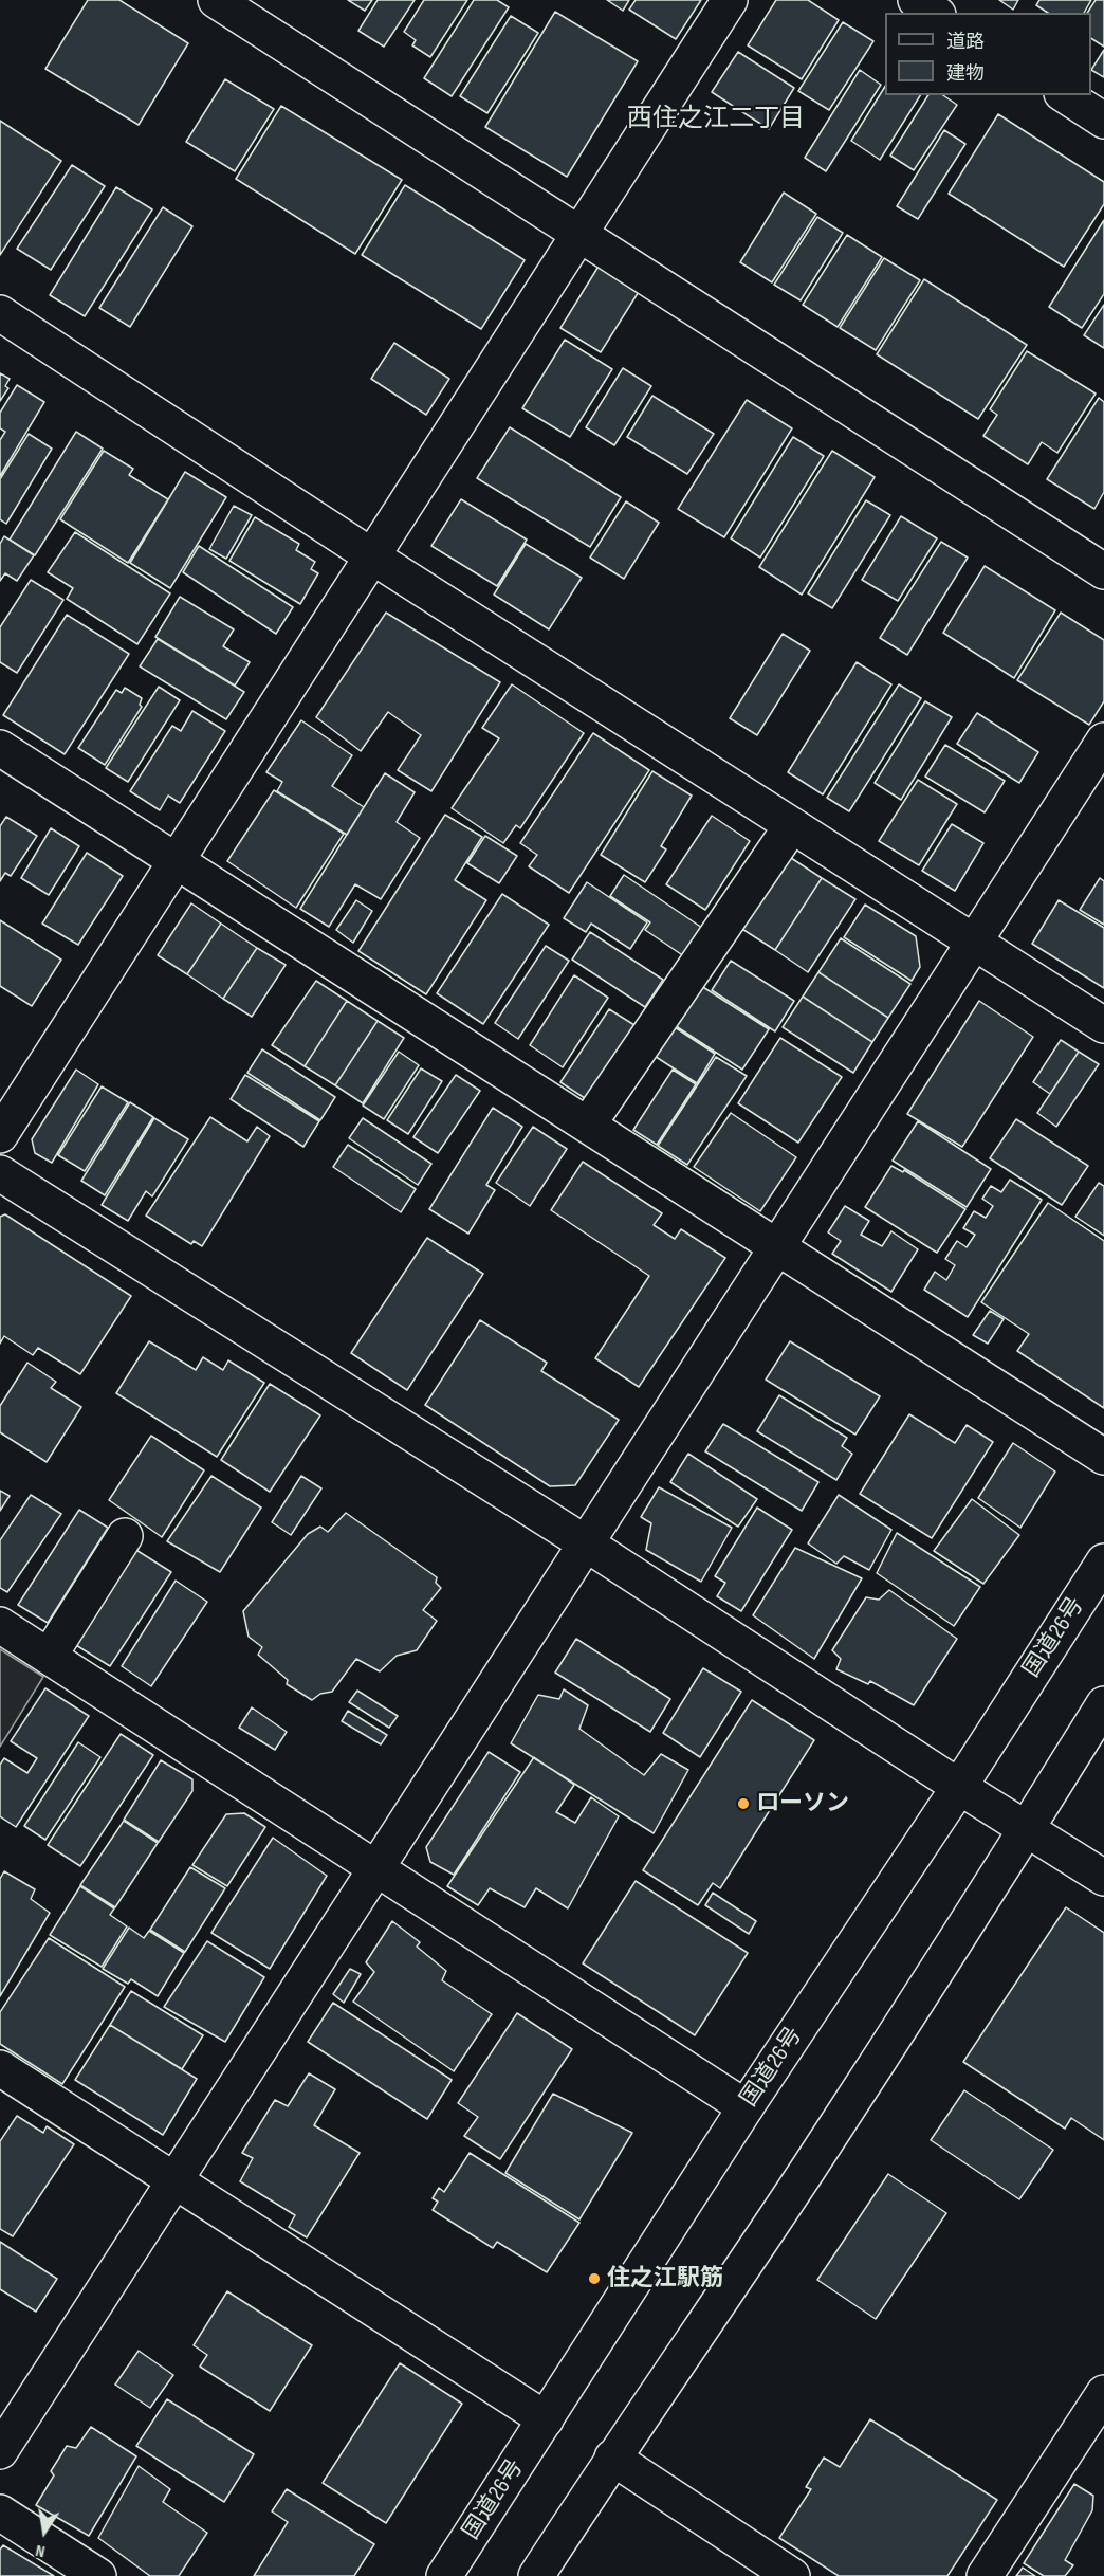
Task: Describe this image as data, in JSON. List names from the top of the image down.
{
  "streets": {
    "main road": ["国道26号"]
  },
  "districts": ["西住之江二丁目"],
  "places": ["ローソン", "住之江駅筋"],
  "legend": ["道路", "建物"],
  "north": "bottom"
}
